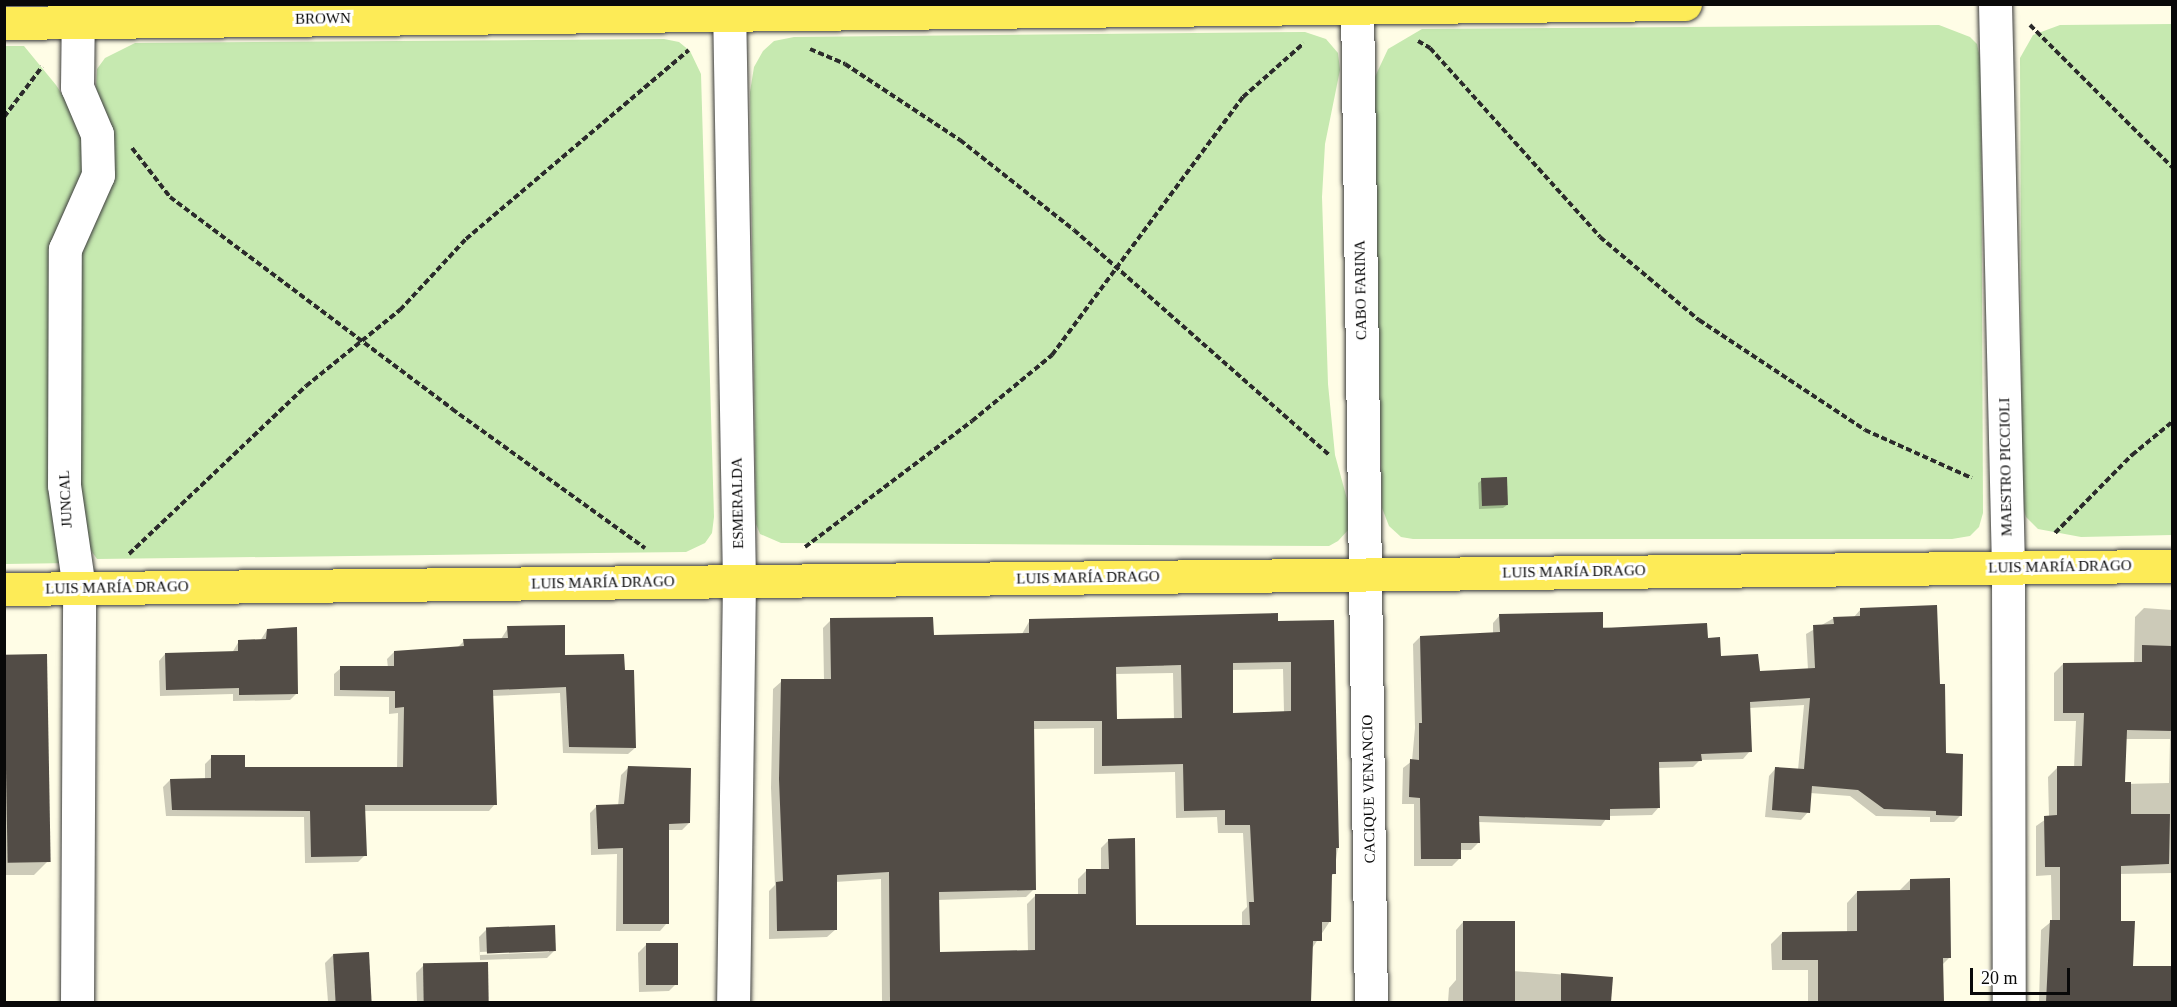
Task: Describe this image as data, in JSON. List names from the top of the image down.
{
  "streets": {
    "main road": ["BROWN", "LUIS MARÍA DRAGO"],
    "street": [
      "CABO FARINA",
      "MAESTRO PICCIOLI",
      "JUNCAL",
      "ESMERALDA",
      "CACIQUE VENANCIO"
    ]
  },
  "crossings": [
    ["BROWN", "CABO FARINA"],
    ["BROWN", "JUNCAL"],
    ["BROWN", "ESMERALDA"],
    ["CABO FARINA", "LUIS MARÍA DRAGO"],
    ["CABO FARINA", "CACIQUE VENANCIO"],
    ["MAESTRO PICCIOLI", "LUIS MARÍA DRAGO"],
    ["JUNCAL", "LUIS MARÍA DRAGO"],
    ["ESMERALDA", "LUIS MARÍA DRAGO"],
    ["LUIS MARÍA DRAGO", "CACIQUE VENANCIO"]
  ],
  "scale_bar": "20 m"
}
